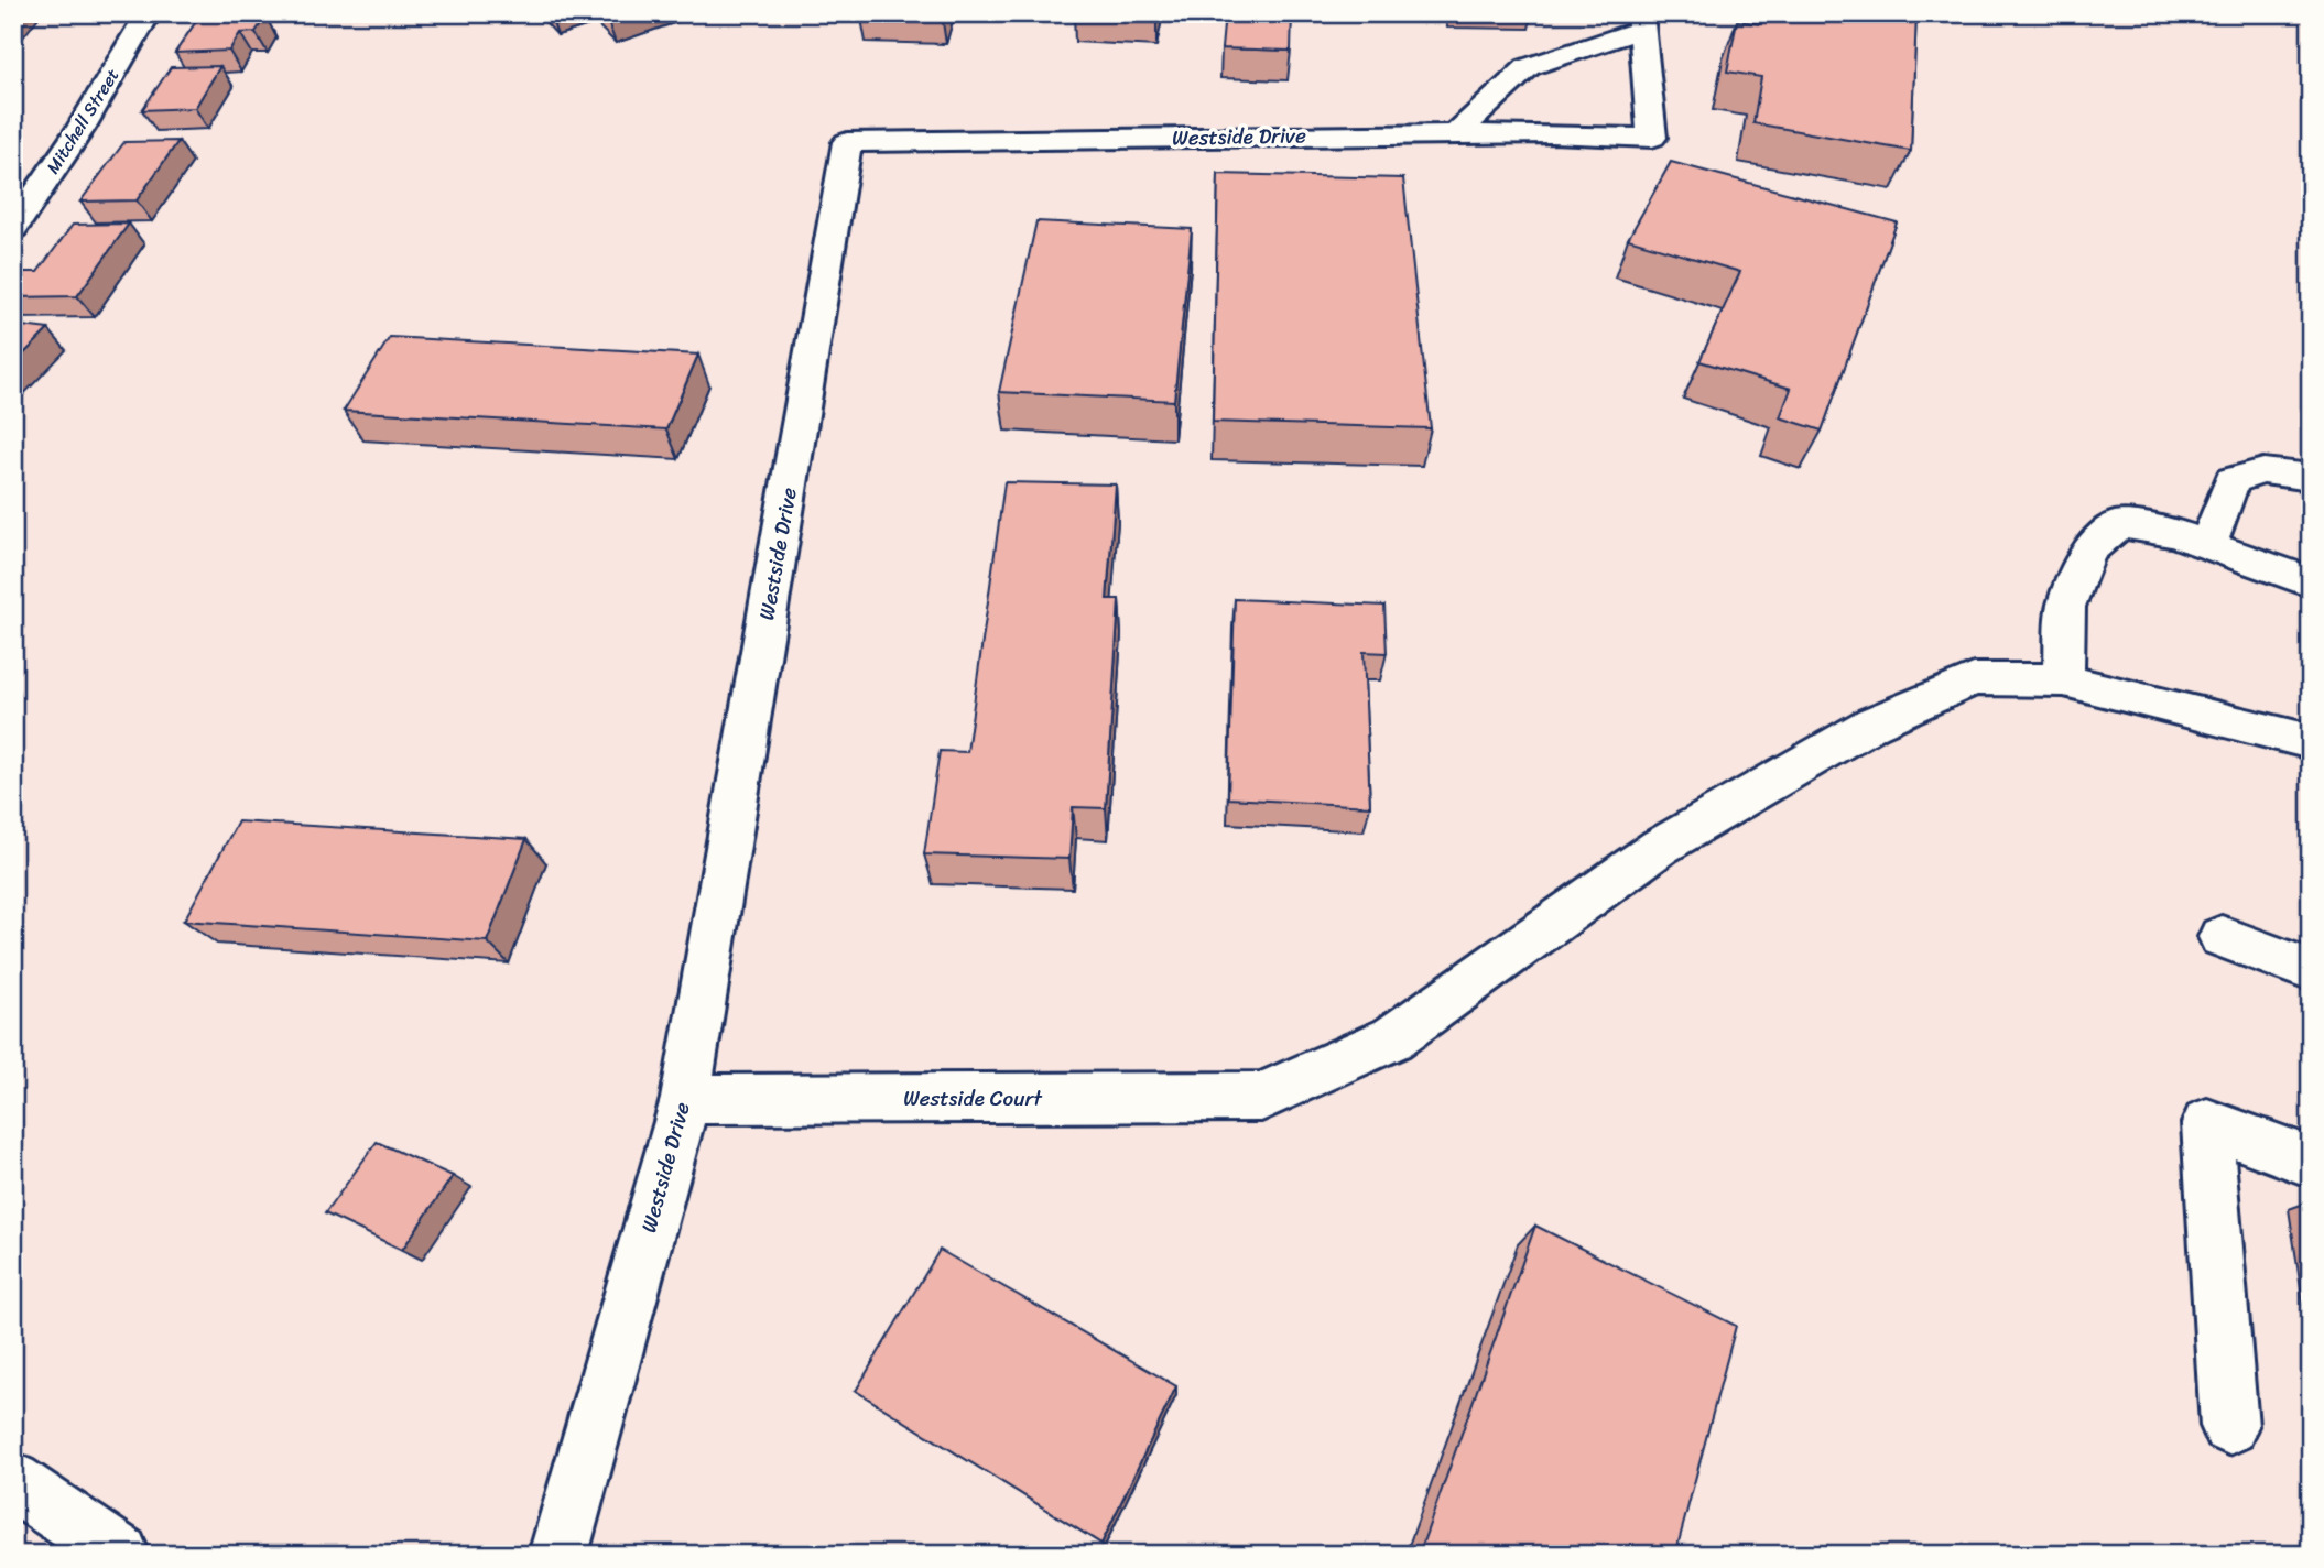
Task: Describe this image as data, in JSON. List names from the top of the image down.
{
  "streets": {
    "street": ["Mitchell Street", "Westside Drive", "Westside Court"]
  },
  "crossings": [
    ["Westside Drive", "Westside Court"]
  ]
}
